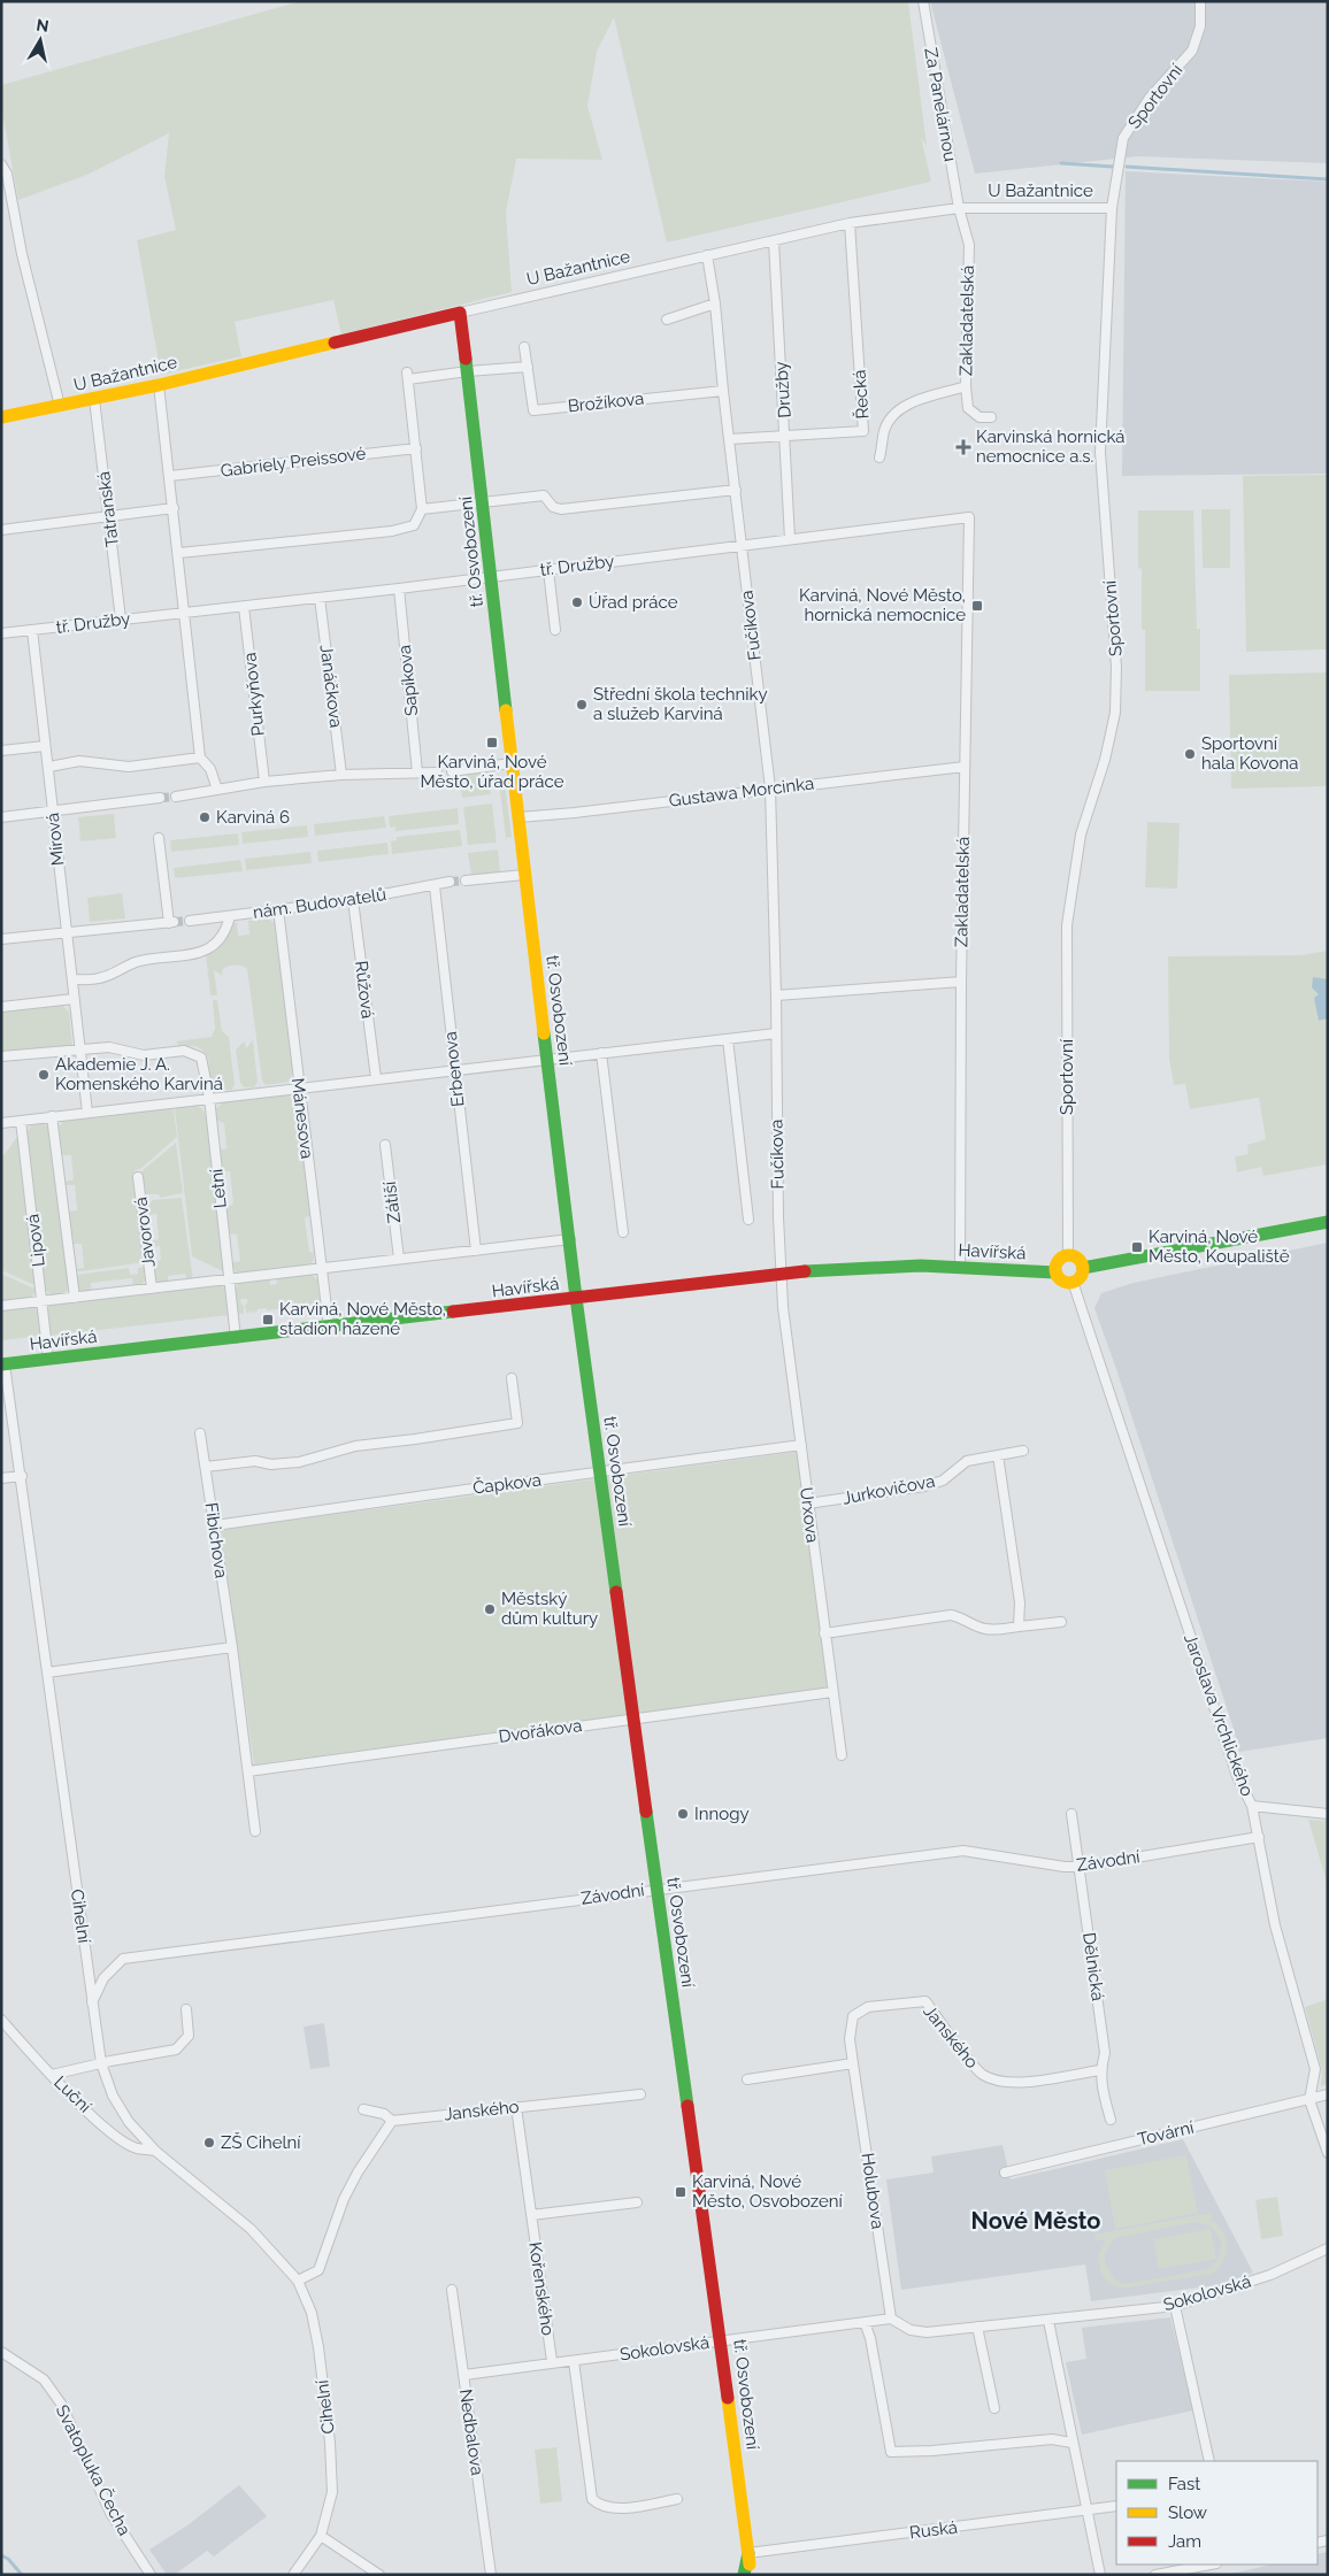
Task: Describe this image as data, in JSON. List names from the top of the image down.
{
  "streets": {
    "street": [
      "Sportovní",
      "Za Panelárnou",
      "U Bažantnice",
      "Zakladatelská",
      "Družby",
      "Řecká",
      "Brožíkova",
      "Gabriely Preissové",
      "Tatranská",
      "tř. Osvobození",
      "tř. Družby",
      "Fučíkova",
      "Sapíkova",
      "Janáčkova",
      "Purkyňova",
      "Gustawa Morcinka",
      "Mírová",
      "nám. Budovatelů",
      "Růžová",
      "Erbenova",
      "Mánesova",
      "Letní",
      "Zátiší",
      "Javorová",
      "Lipová",
      "Havířská",
      "Čapkova",
      "Jurkovičova",
      "Urxova",
      "Fibichova",
      "Jaroslava Vrchlického",
      "Dvořákova",
      "Závodní",
      "Cihelní",
      "Dělnická",
      "Janského",
      "Luční",
      "Tovární",
      "Holubova",
      "Kořenského",
      "Sokolovská",
      "Nedbalova",
      "Svatopluka Čecha",
      "Ruská"
    ]
  },
  "crossings": [
    ["Sportovní", "U Bažantnice"],
    ["Sportovní", "Havířská"],
    ["Sportovní", "Jaroslava Vrchlického"],
    ["Za Panelárnou", "U Bažantnice"],
    ["Za Panelárnou", "Zakladatelská"],
    ["U Bažantnice", "Zakladatelská"],
    ["U Bažantnice", "Družby"],
    ["U Bažantnice", "Řecká"],
    ["U Bažantnice", "Tatranská"],
    ["U Bažantnice", "tř. Osvobození"],
    ["U Bažantnice", "Fučíkova"],
    ["Zakladatelská", "tř. Družby"],
    ["Zakladatelská", "Gustawa Morcinka"],
    ["Zakladatelská", "Havířská"],
    ["Družby", "Řecká"],
    ["Družby", "tř. Družby"],
    ["Řecká", "Fučíkova"],
    ["Brožíkova", "Fučíkova"],
    ["Tatranská", "tř. Družby"],
    ["tř. Osvobození", "tř. Družby"],
    ["tř. Osvobození", "Gustawa Morcinka"],
    ["tř. Osvobození", "Havířská"],
    ["tř. Osvobození", "Čapkova"],
    ["tř. Osvobození", "Dvořákova"],
    ["tř. Osvobození", "Závodní"],
    ["tř. Osvobození", "Sokolovská"],
    ["tř. Osvobození", "Ruská"],
    ["tř. Družby", "Fučíkova"],
    ["tř. Družby", "Sapíkova"],
    ["tř. Družby", "Janáčkova"],
    ["tř. Družby", "Purkyňova"],
    ["tř. Družby", "Mírová"],
    ["Fučíkova", "Gustawa Morcinka"],
    ["Fučíkova", "Havířská"],
    ["Fučíkova", "Urxova"],
    ["nám. Budovatelů", "Růžová"],
    ["nám. Budovatelů", "Erbenova"],
    ["nám. Budovatelů", "Mánesova"],
    ["Mánesova", "Havířská"],
    ["Letní", "Havířská"],
    ["Lipová", "Havířská"],
    ["Havířská", "Urxova"],
    ["Havířská", "Jaroslava Vrchlického"],
    ["Havířská", "Cihelní"],
    ["Čapkova", "Urxova"],
    ["Čapkova", "Fibichova"],
    ["Jurkovičova", "Urxova"],
    ["Urxova", "Dvořákova"],
    ["Fibichova", "Dvořákova"],
    ["Jaroslava Vrchlického", "Závodní"],
    ["Jaroslava Vrchlického", "Tovární"],
    ["Závodní", "Cihelní"],
    ["Závodní", "Dělnická"],
    ["Cihelní", "Luční"],
    ["Dělnická", "Janského"],
    ["Janského", "Holubova"],
    ["Janského", "Kořenského"],
    ["Holubova", "Sokolovská"],
    ["Kořenského", "Sokolovská"],
    ["Sokolovská", "Nedbalova"]
  ],
  "districts": ["Nové Město"],
  "places": {
    "health": ["Karvinská hornická nemocnice a.s."],
    "other": [
      "Úřad práce",
      "Střední škola techniky a služeb Karviná",
      "Sportovní hala Kovona",
      "Karviná 6",
      "Akademie J. A. Komenského Karviná",
      "Městský dům kultury",
      "Innogy",
      "ZŠ Cihelní"
    ],
    "transit": [
      "Karviná, Nové Město, hornická nemocnice",
      "Karviná, Nové Město, úřad práce",
      "Karviná, Nové Město, Koupaliště",
      "Karviná, Nové Město, stadion házené",
      "Karviná, Nové Město, Osvobození"
    ]
  },
  "legend": ["Fast", "Slow", "Jam"],
  "north": "top"
}
